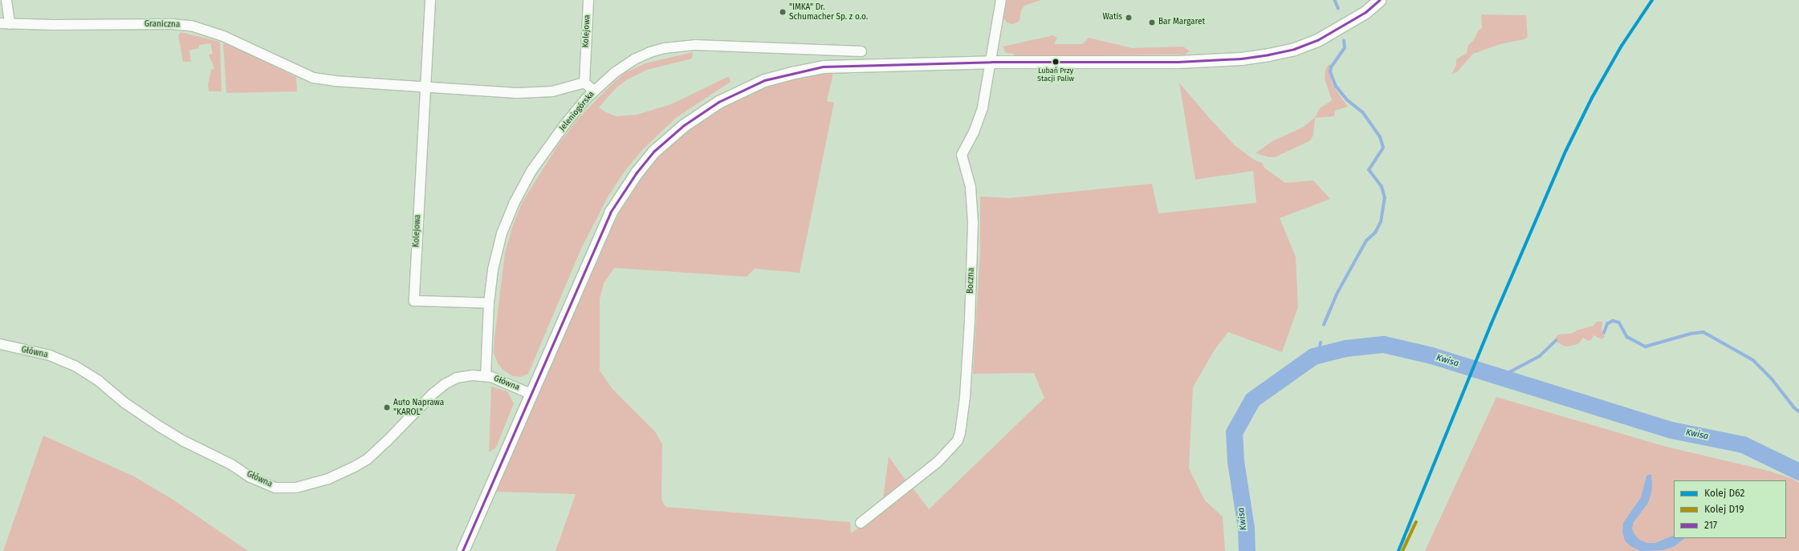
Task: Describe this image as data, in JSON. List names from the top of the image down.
{
  "streets": {
    "street": [
      "Graniczna",
      "Kolejowa",
      "Jeleniogórska",
      "Boczna",
      "Główna"
    ]
  },
  "crossings": [
    ["Graniczna", "Kolejowa"],
    ["Kolejowa", "Jeleniogórska"],
    ["Jeleniogórska", "Główna"]
  ],
  "water": ["Kwisa"],
  "places": [
    "\"IMKA\" Dr. Schumacher Sp. z o.o.",
    "Watis",
    "Bar Margaret",
    "Lubań Przy Stacji Paliw",
    "Auto Naprawa \"KAROL\""
  ],
  "lines": ["rail line D62", "transit line 217", "rail line D19"],
  "legend": ["Kolej D62", "Kolej D19", "217"]
}
